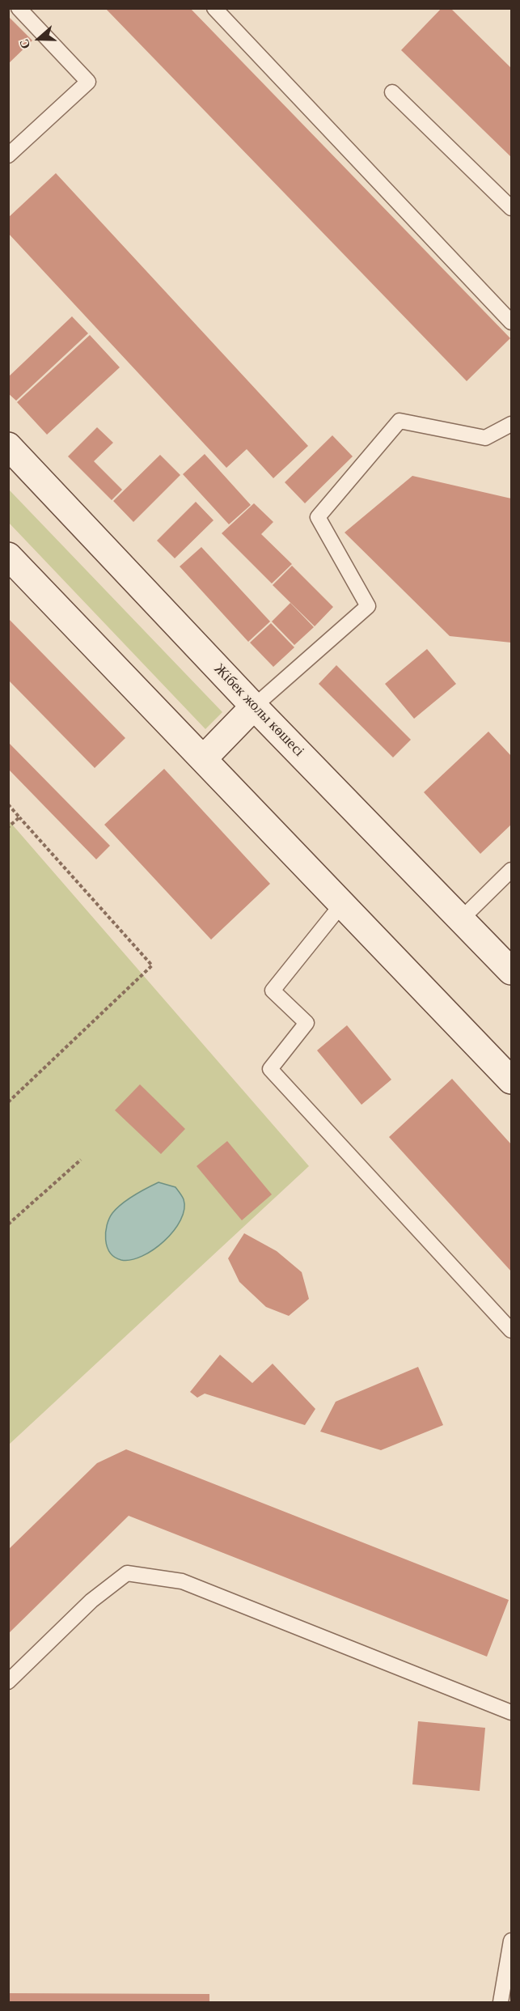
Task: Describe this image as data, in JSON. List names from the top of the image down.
{
  "streets": {
    "main road": ["Жібек жолы көшесі"]
  },
  "north": "left"
}
